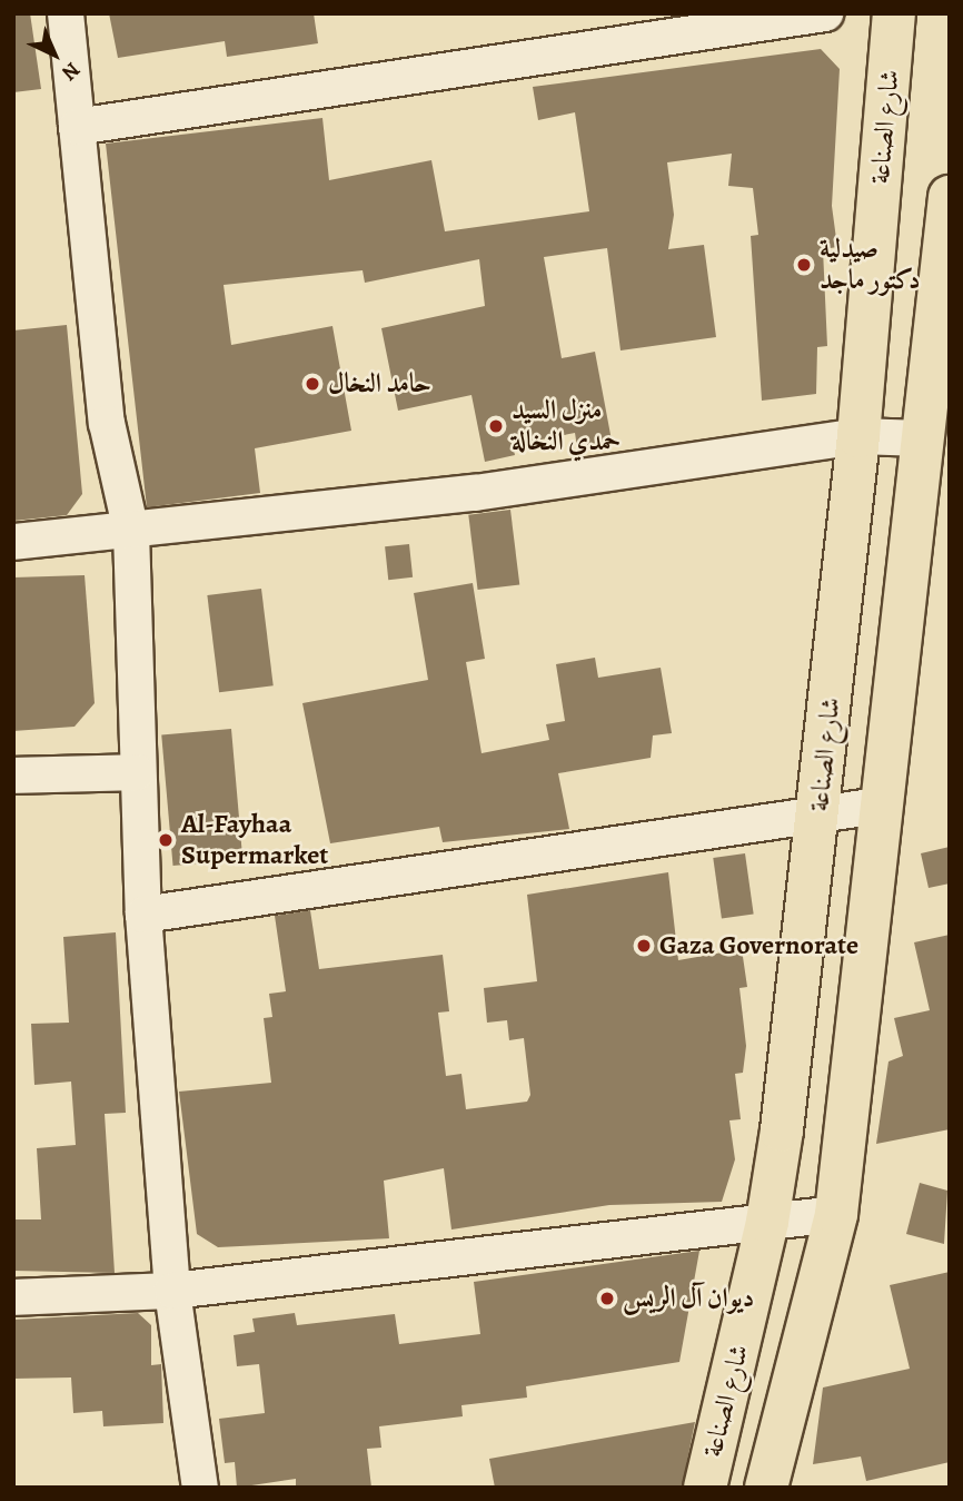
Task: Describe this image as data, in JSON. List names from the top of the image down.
{
  "streets": {
    "main road": ["شارع الصناعة"]
  },
  "places": [
    "صيدلية دكتور ماجد",
    "حامد النخال",
    "منزل السيد حمدي النخالة",
    "Al-Fayhaa Supermarket",
    "Gaza Governorate",
    "ديوان آل الريس"
  ],
  "north": "bottom right"
}
